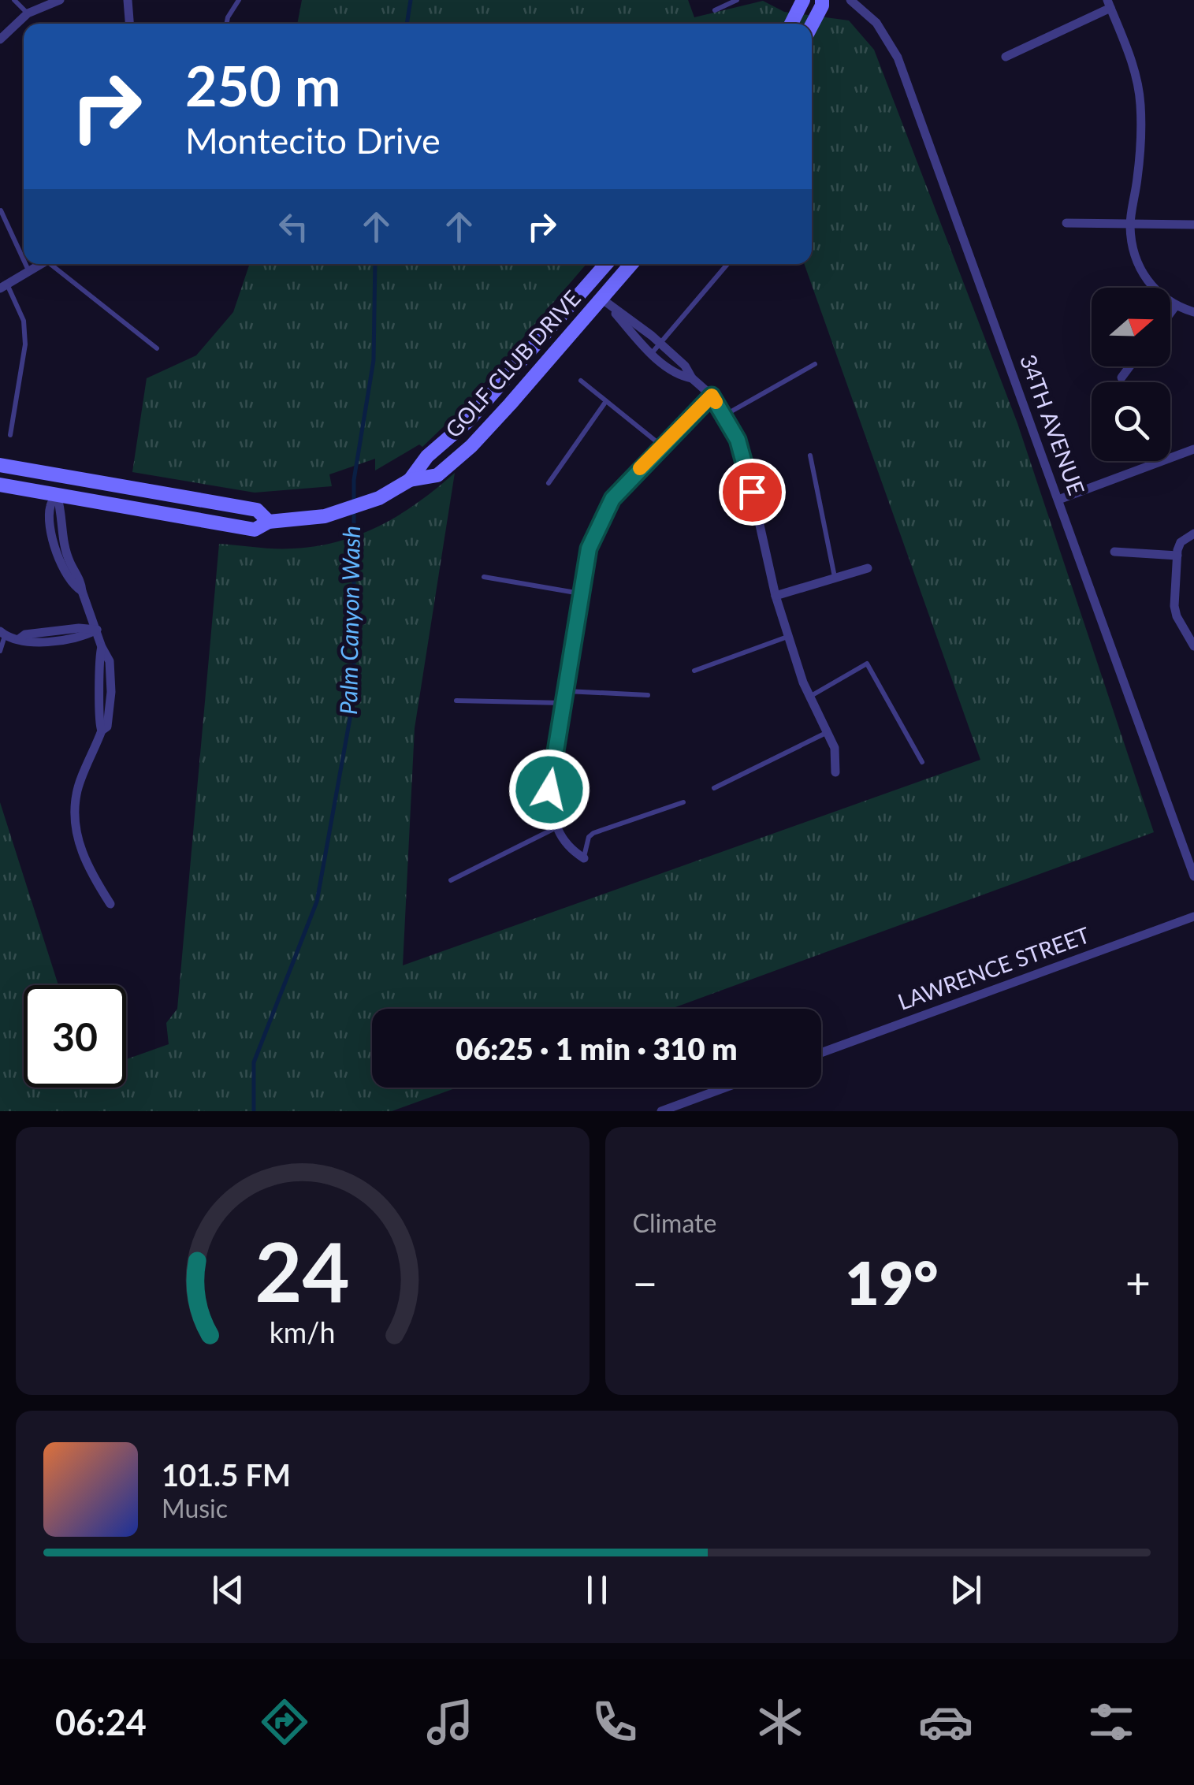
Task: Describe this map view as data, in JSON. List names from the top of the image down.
{
  "streets": {
    "street": ["GOLF CLUB DRIVE", "34TH AVENUE", "LAWRENCE STREET"]
  },
  "water": ["Palm Canyon Wash"],
  "north": "right",
  "page": {
    "turn": ["250 m", "Montecito Drive"],
    "limit": "30",
    "trip": "06:25 · 1 min · 310 m",
    "tile": "Climate",
    "heat": ["−", "19°", "+"],
    "song": ["101.5 FM", "Music"],
    "tabs": "06:24",
    "gauge": ["24", "km/h"]
  }
}
